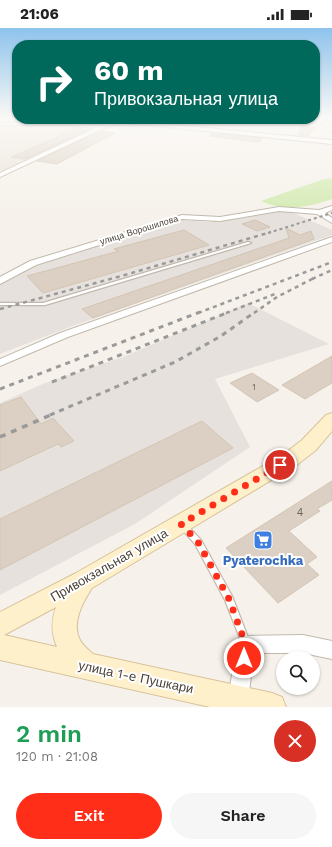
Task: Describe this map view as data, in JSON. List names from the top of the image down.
{
  "streets": {
    "main road": ["Привокзальная улица", "улица 1-е Пушкари"],
    "street": ["улица Ворошилова"]
  },
  "places": {
    "supermarket": ["Pyaterochka"]
  },
  "house_numbers": ["1", "4"],
  "page": {
    "status": "21:06",
    "turn": ["60 m", "Привокзальная улица"],
    "heading": ["2 min", "120 m · 21:08"],
    "buttons": ["Exit", "Share"]
  }
}
